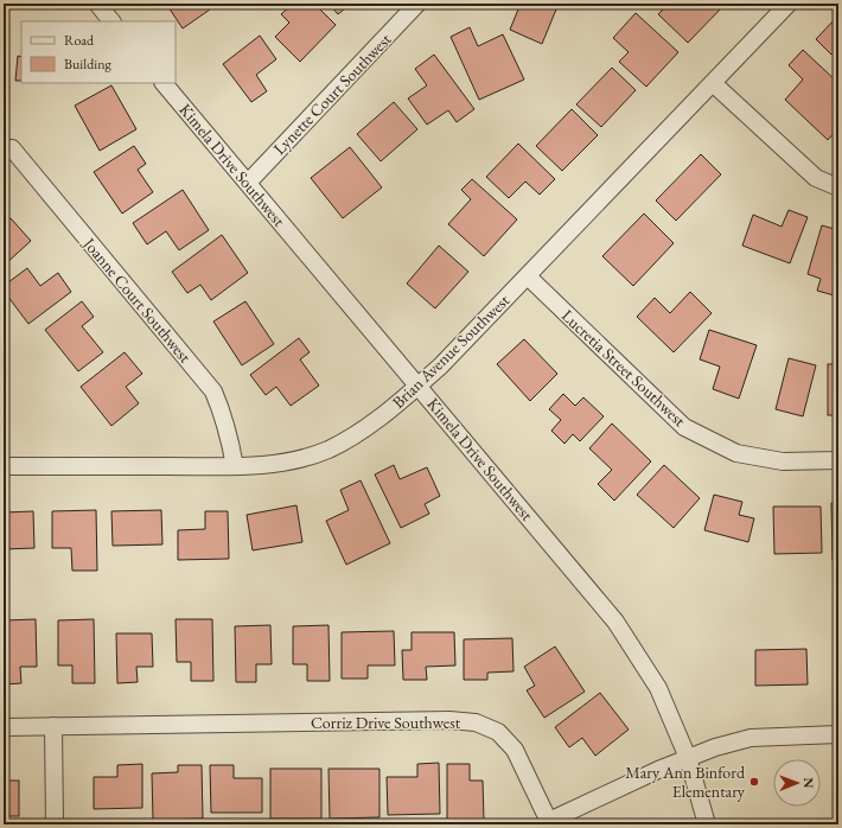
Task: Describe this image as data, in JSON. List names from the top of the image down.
{
  "streets": {
    "street": [
      "Lynette Court Southwest",
      "Kimela Drive Southwest",
      "Joanne Court Southwest",
      "Brian Avenue Southwest",
      "Lucretia Street Southwest",
      "Corriz Drive Southwest"
    ]
  },
  "crossings": [
    ["Lynette Court Southwest", "Kimela Drive Southwest"],
    ["Kimela Drive Southwest", "Brian Avenue Southwest"],
    ["Kimela Drive Southwest", "Corriz Drive Southwest"],
    ["Joanne Court Southwest", "Brian Avenue Southwest"],
    ["Brian Avenue Southwest", "Lucretia Street Southwest"]
  ],
  "places": ["Mary Ann Binford Elementary"],
  "legend": ["Road", "Building"],
  "north": "right"
}
